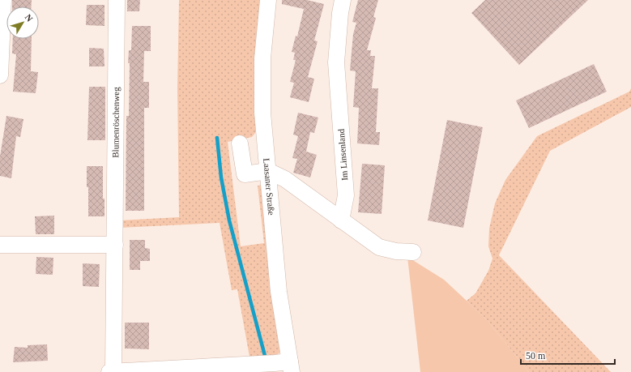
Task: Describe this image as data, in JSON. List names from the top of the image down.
{
  "streets": {
    "street": ["Blumenröschenweg", "Im Linsenland", "Laasaner Straße"]
  },
  "scale_bar": "50 m",
  "north": "top right"
}
